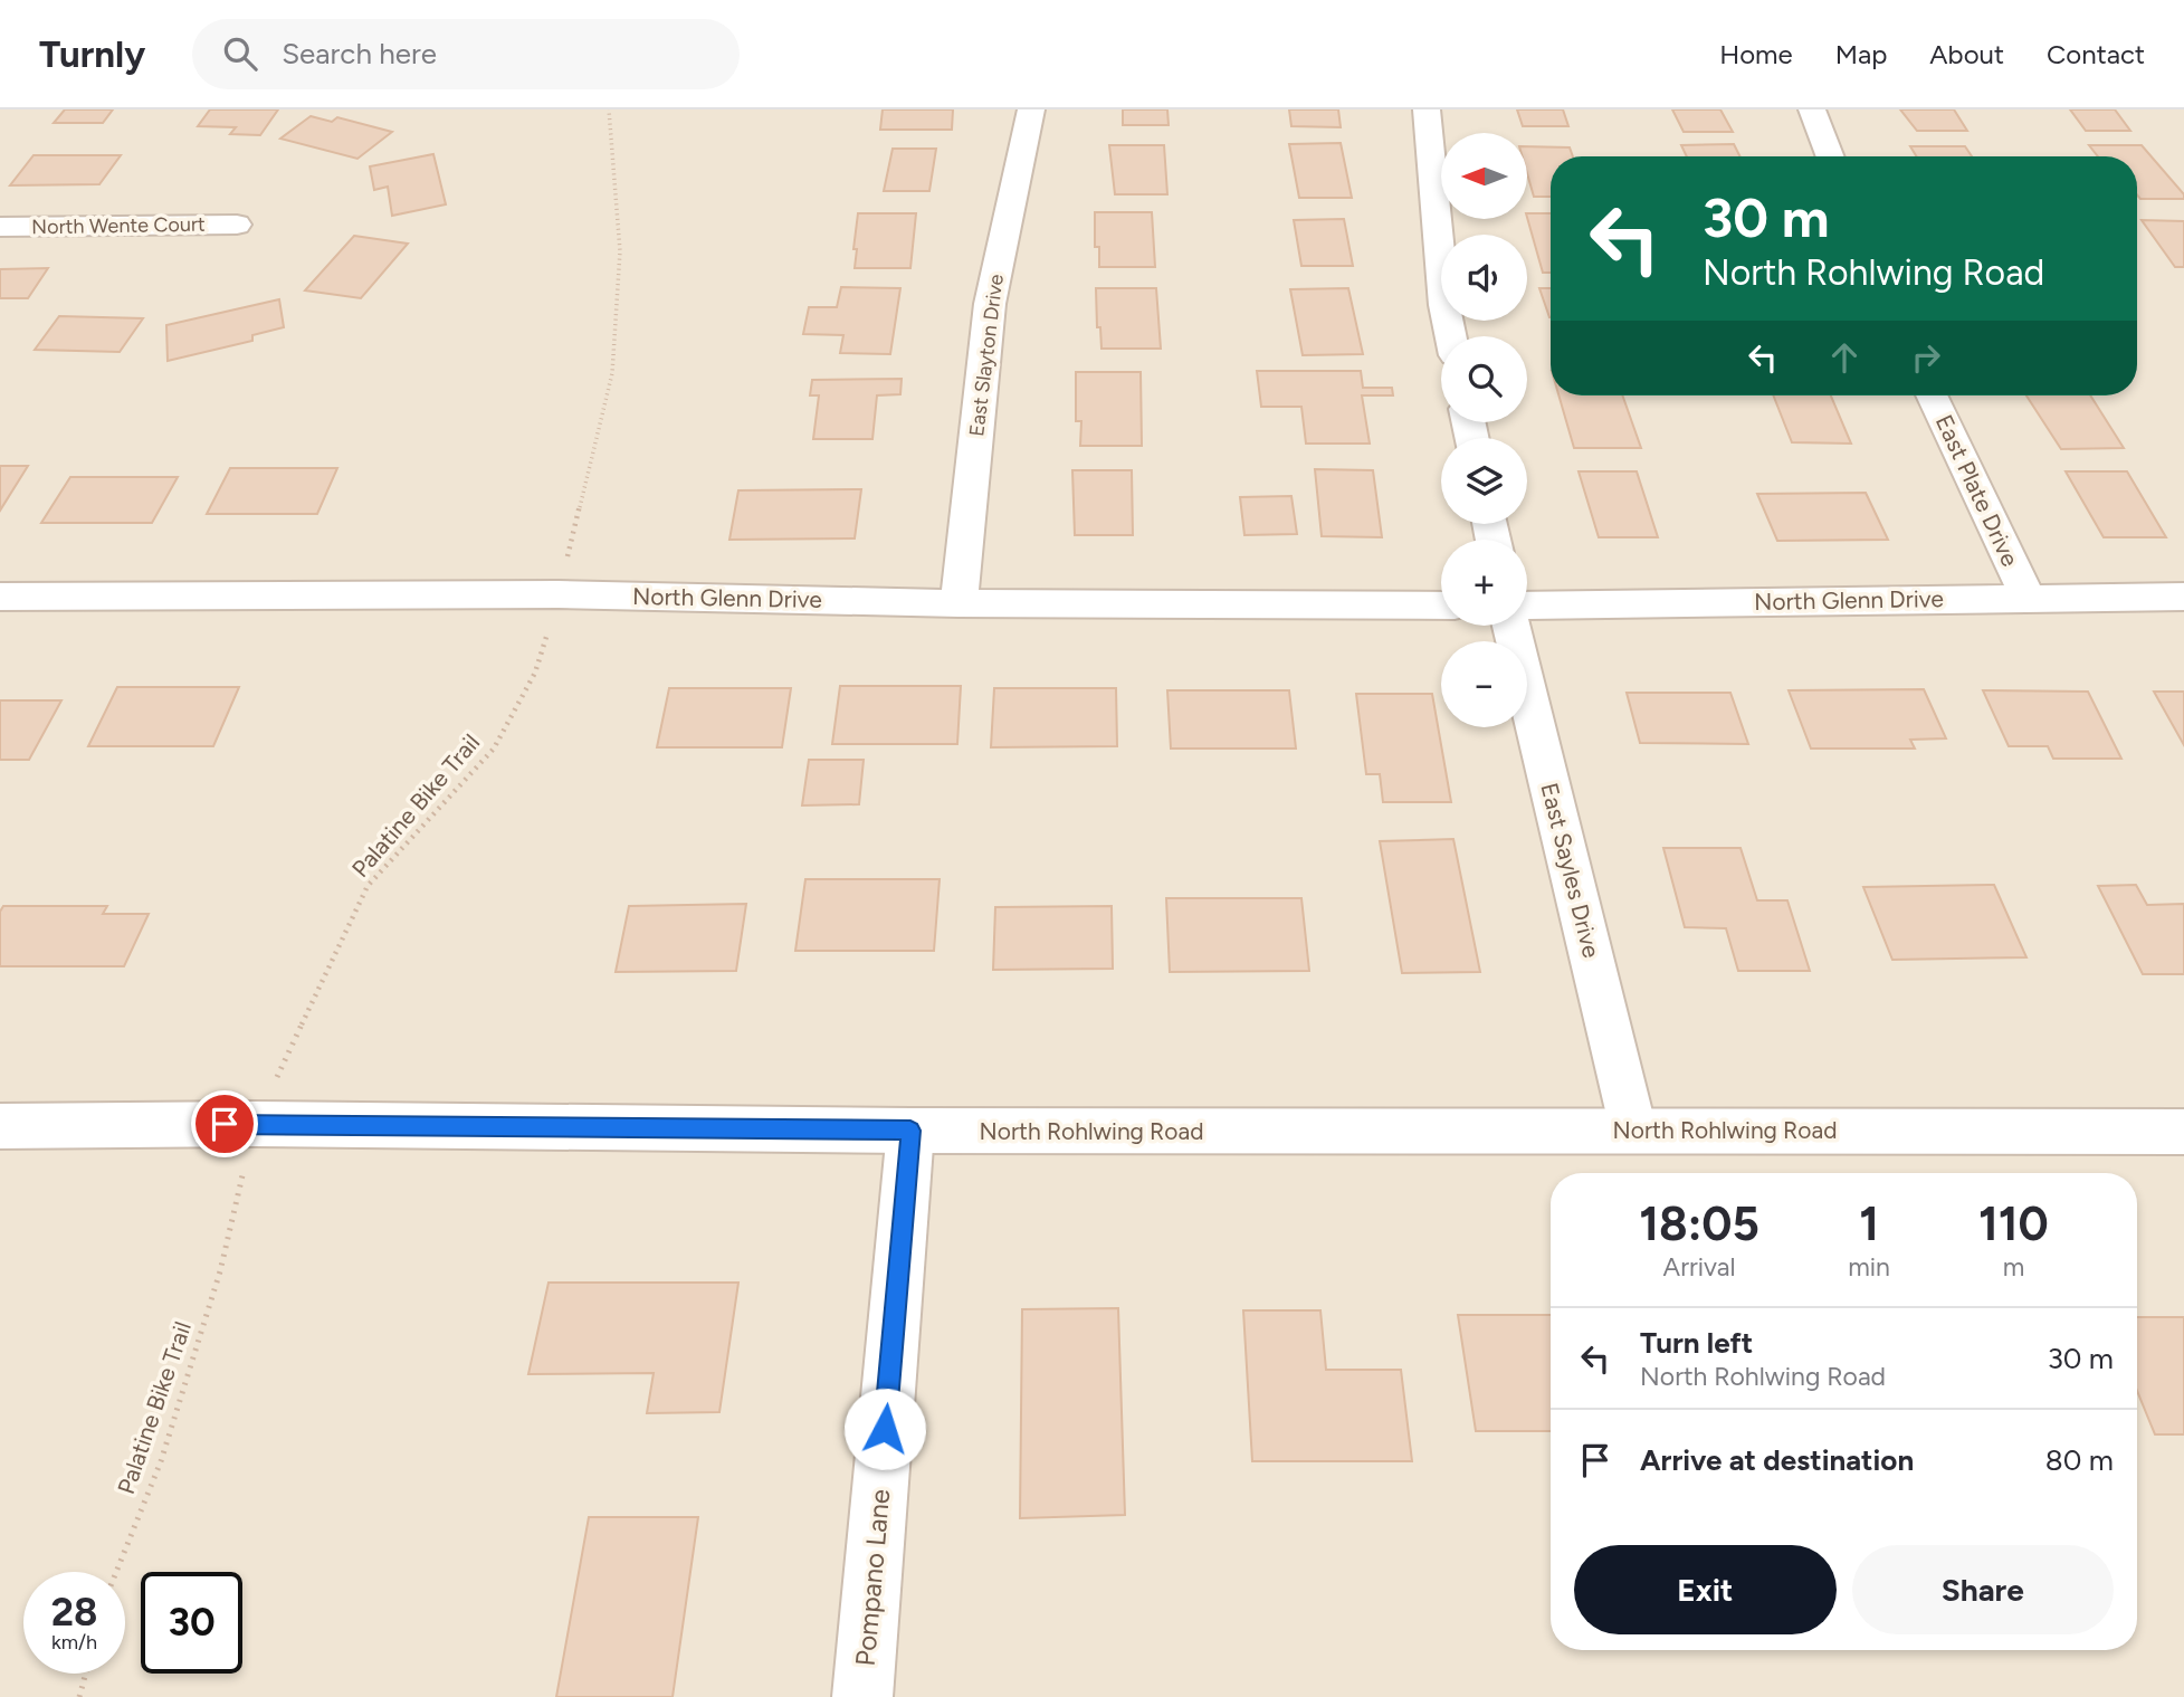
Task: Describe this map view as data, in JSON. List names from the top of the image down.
{
  "streets": {
    "street": [
      "North Wente Court",
      "East Slayton Drive",
      "East Plate Drive",
      "North Glenn Drive",
      "East Sayles Drive",
      "North Rohlwing Road",
      "Pompano Lane"
    ],
    "path": ["Palatine Bike Trail"]
  },
  "crossings": [
    ["East Slayton Drive", "North Glenn Drive"],
    ["East Plate Drive", "North Glenn Drive"],
    ["North Glenn Drive", "Palatine Bike Trail"],
    ["Palatine Bike Trail", "North Rohlwing Road"],
    ["East Sayles Drive", "North Rohlwing Road"],
    ["North Rohlwing Road", "Pompano Lane"]
  ],
  "north": "left",
  "page": {
    "header": "Turnly",
    "search": "Search here",
    "nav": [
      "Home",
      "Map",
      "About",
      "Contact"
    ],
    "map_buttons": ["+", "−"],
    "turn": ["30 m", "North Rohlwing Road"],
    "eta": [
      "18:05",
      "Arrival",
      "1",
      "min",
      "110",
      "m"
    ],
    "list": [
      {
        "name": "Turn left",
        "note": "North Rohlwing Road",
        "value": "30 m"
      },
      {
        "name": "Arrive at destination",
        "value": "80 m"
      }
    ],
    "buttons": ["Exit", "Share"],
    "speed": "28 km/h",
    "limit": "30"
  }
}
